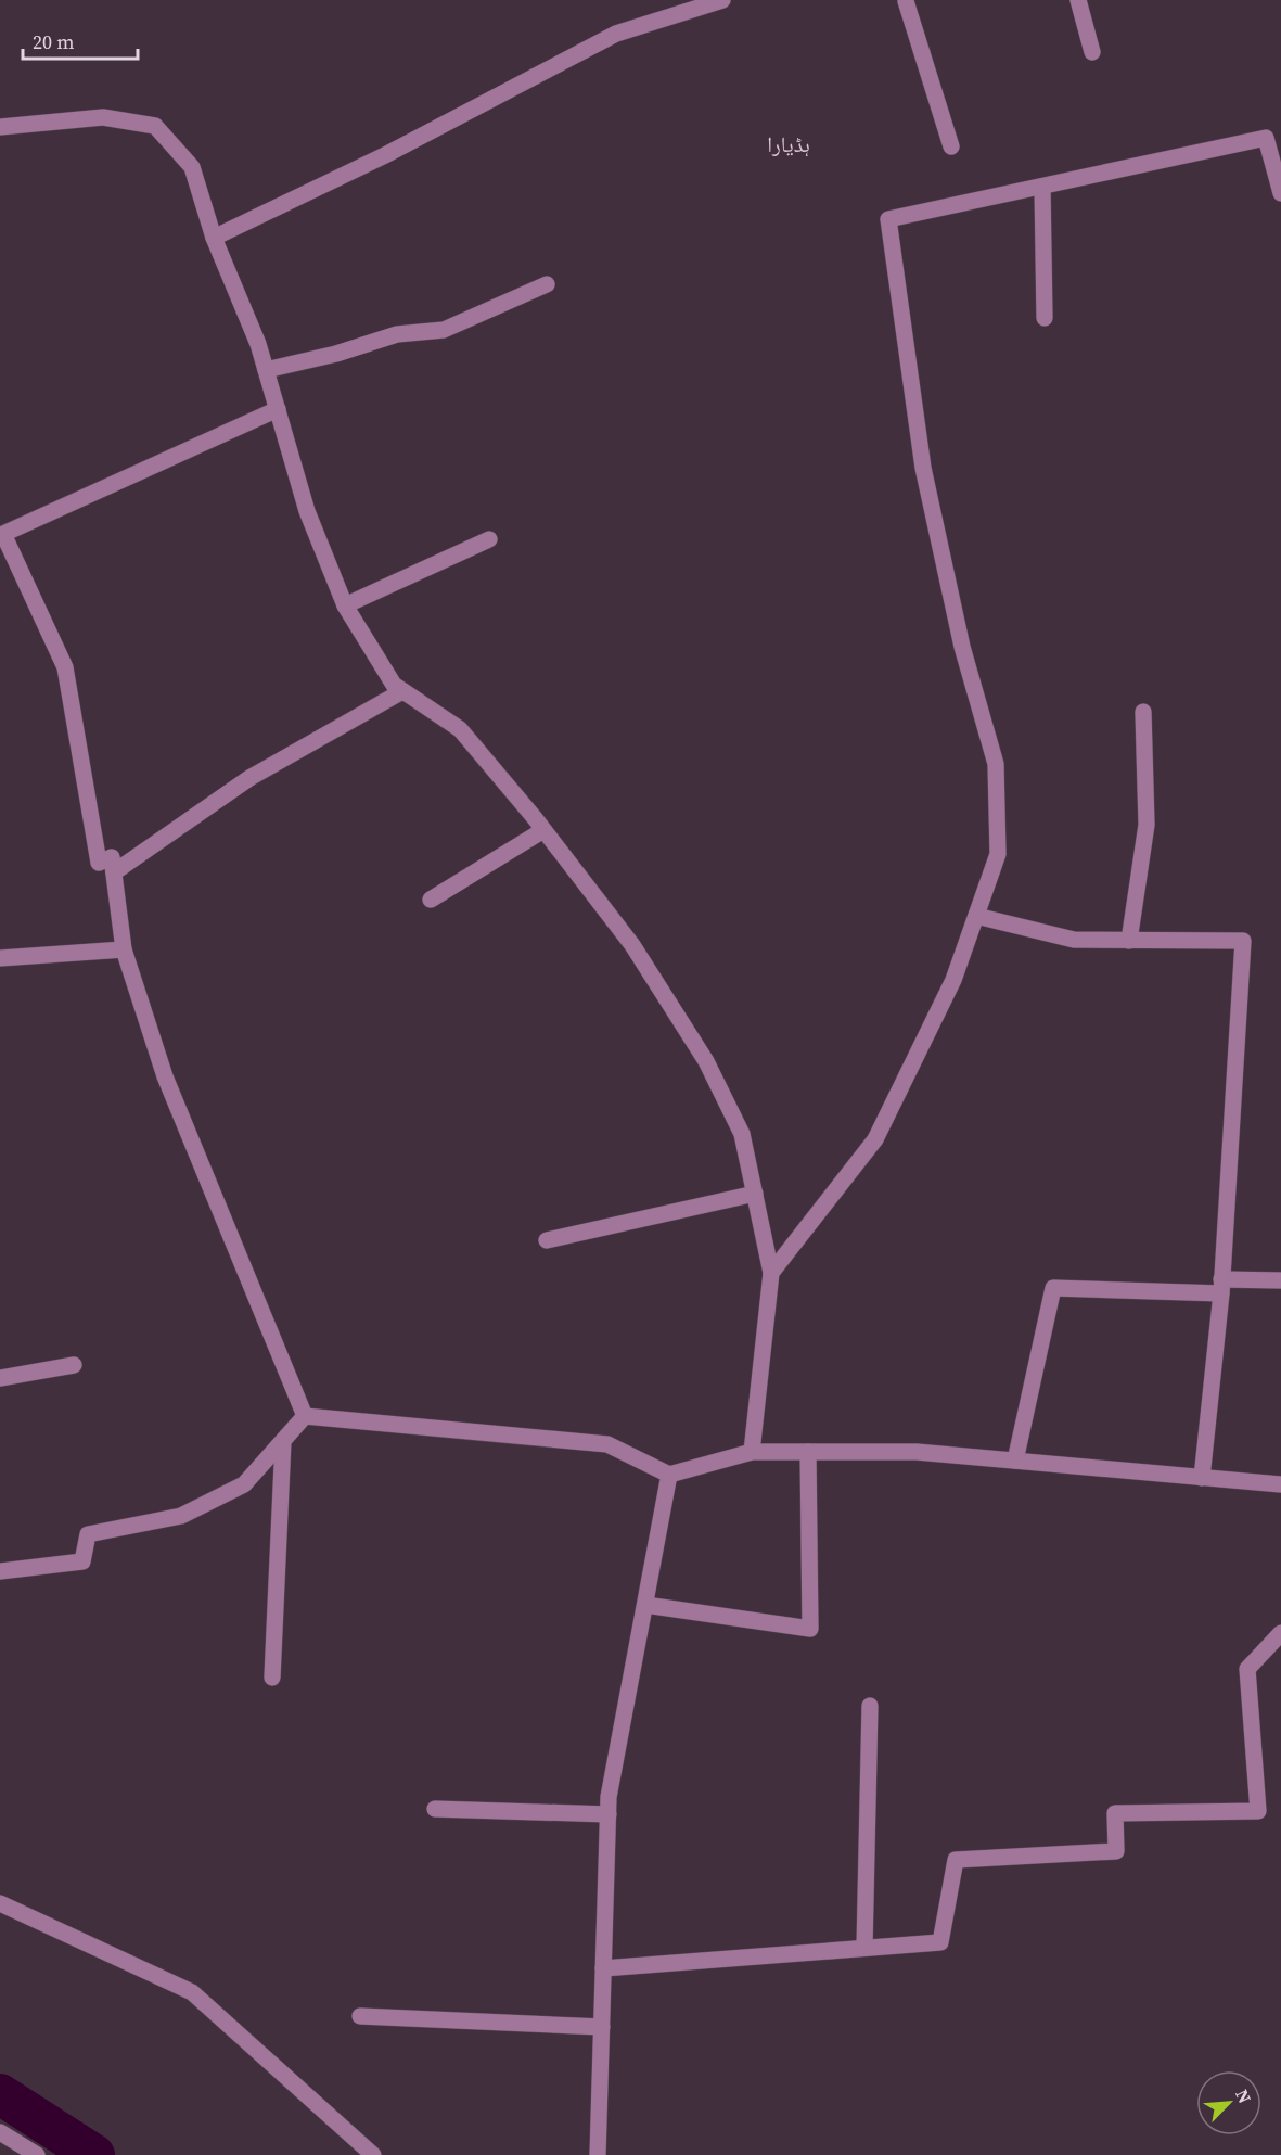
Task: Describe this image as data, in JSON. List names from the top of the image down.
{
  "districts": ["ہڈیارا"],
  "scale_bar": "20 m",
  "north": "top right"
}
